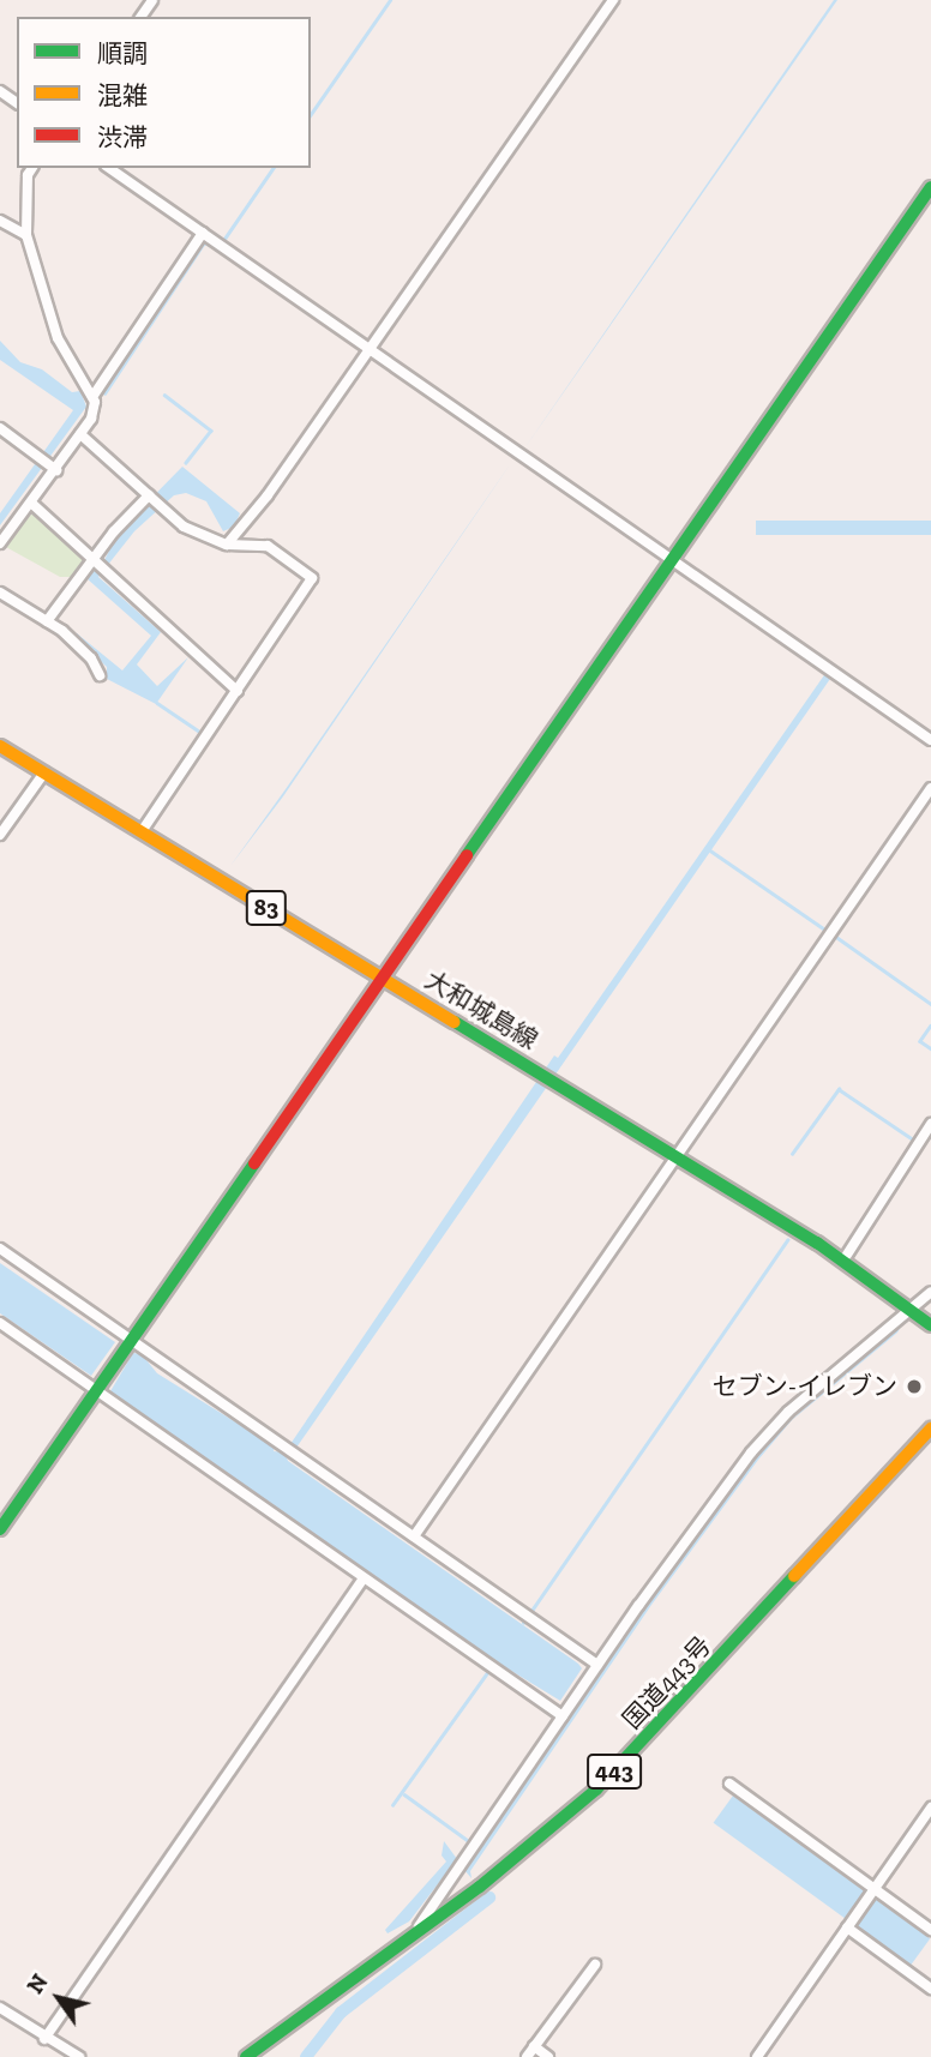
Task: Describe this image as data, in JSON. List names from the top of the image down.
{
  "streets": {
    "main road": [
      "83",
      "大和城島線",
      "国道443号",
      "443"
    ]
  },
  "places": ["セブン-イレブン"],
  "legend": ["順調", "混雑", "渋滞"],
  "north": "top left"
}
